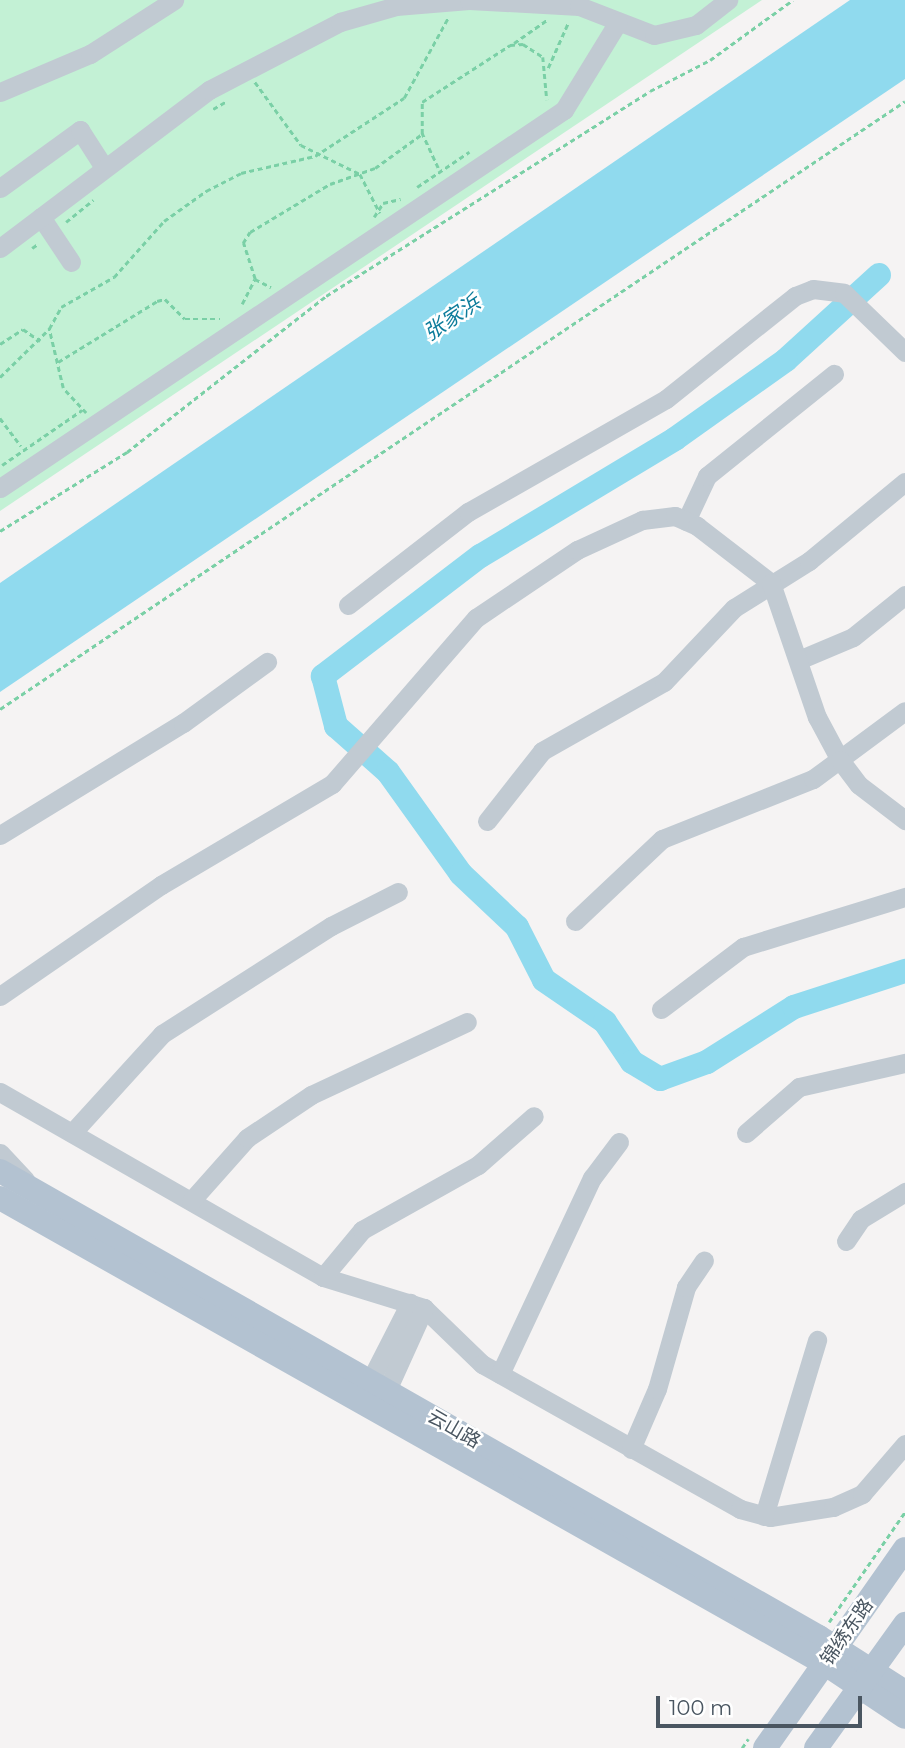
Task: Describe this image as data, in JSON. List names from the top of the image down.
{
  "streets": {
    "main road": ["云山路", "锦绣东路"]
  },
  "crossings": [
    ["云山路", "锦绣东路"]
  ],
  "water": ["张家浜"],
  "scale_bar": "100 m"
}
